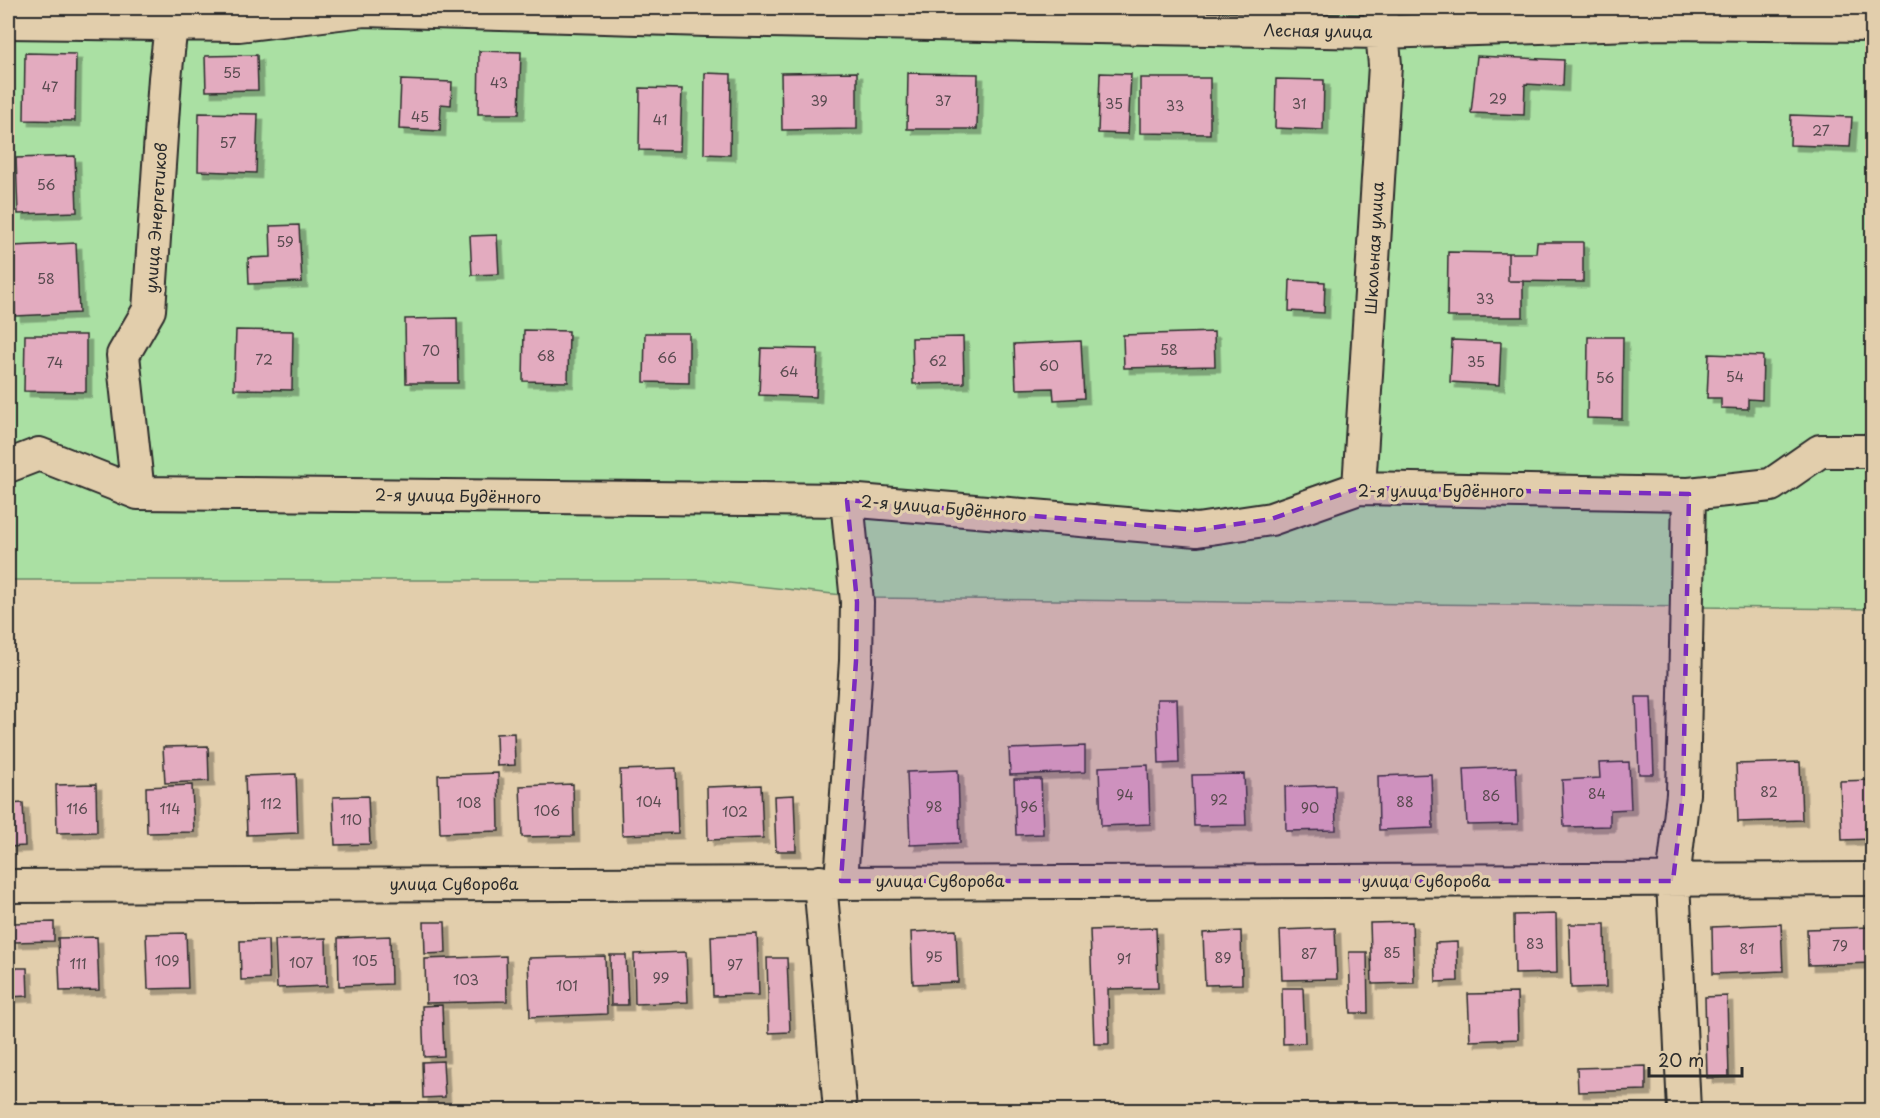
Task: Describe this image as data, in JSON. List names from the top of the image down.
{
  "streets": {
    "street": [
      "Лесная улица",
      "улица Энергетиков",
      "Школьная улица",
      "2-я улица Будённого",
      "улица Суворова"
    ]
  },
  "crossings": [
    ["Лесная улица", "улица Энергетиков"],
    ["Лесная улица", "Школьная улица"],
    ["улица Энергетиков", "2-я улица Будённого"],
    ["Школьная улица", "2-я улица Будённого"]
  ],
  "house_numbers": [
    "55",
    "43",
    "47",
    "29",
    "39",
    "37",
    "35",
    "31",
    "33",
    "45",
    "41",
    "27",
    "57",
    "56",
    "59",
    "58",
    "33",
    "58",
    "70",
    "68",
    "66",
    "72",
    "62",
    "35",
    "74",
    "60",
    "64",
    "54",
    "56",
    "82",
    "84",
    "94",
    "86",
    "92",
    "104",
    "88",
    "108",
    "112",
    "98",
    "96",
    "90",
    "116",
    "114",
    "106",
    "102",
    "110",
    "83",
    "79",
    "81",
    "85",
    "87",
    "95",
    "89",
    "91",
    "109",
    "105",
    "107",
    "111",
    "97",
    "99",
    "103",
    "101"
  ],
  "scale_bar": "20 m"
}
